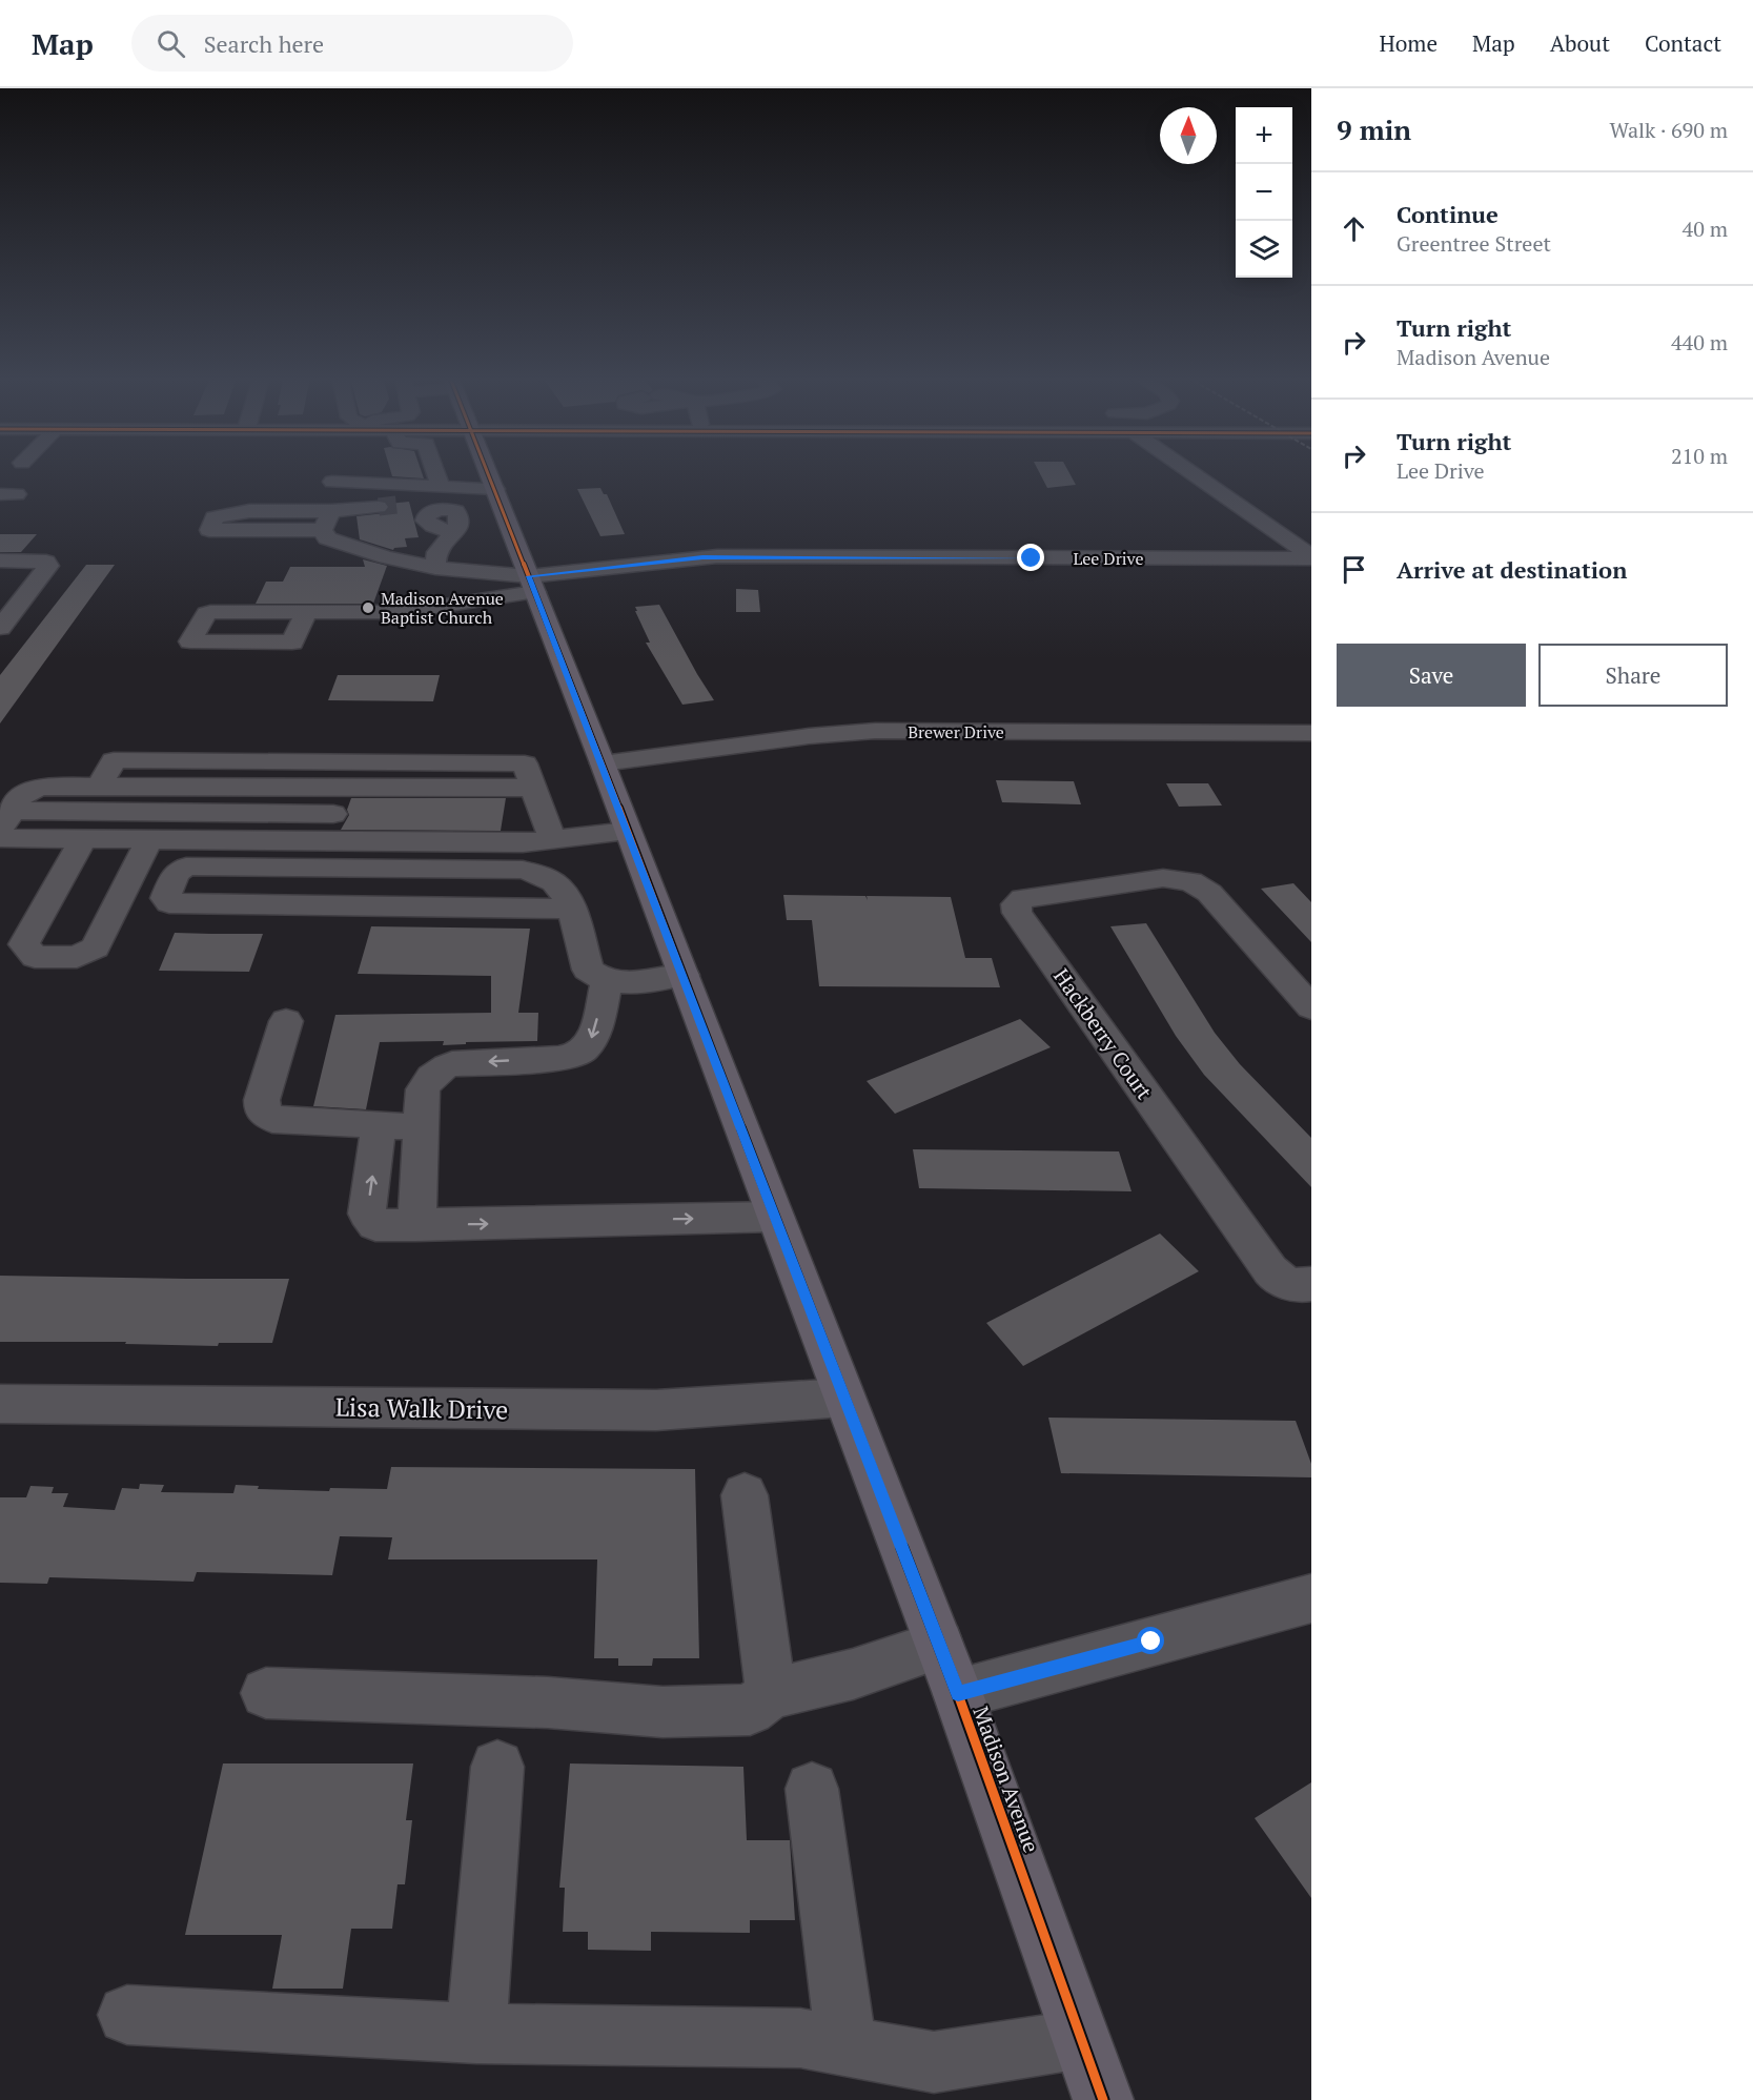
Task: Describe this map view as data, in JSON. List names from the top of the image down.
{
  "streets": {
    "main road": ["Madison Avenue"],
    "street": [
      "Lee Drive",
      "Brewer Drive",
      "Hackberry Court",
      "Lisa Walk Drive"
    ]
  },
  "crossings": [
    ["Lee Drive", "Madison Avenue"],
    ["Brewer Drive", "Madison Avenue"],
    ["Lisa Walk Drive", "Madison Avenue"]
  ],
  "places": ["Madison Avenue Baptist Church"],
  "north": "top",
  "page": {
    "header": "Map",
    "search": "Search here",
    "nav": [
      "Home",
      "Map",
      "About",
      "Contact"
    ],
    "heading": ["9 min", "Walk · 690 m"],
    "map_buttons": ["+", "−"],
    "list": [
      ["Continue", "Greentree Street", "40 m"],
      ["Turn right", "Madison Avenue", "440 m"],
      ["Turn right", "Lee Drive", "210 m"],
      "Arrive at destination"
    ],
    "buttons": ["Save", "Share"]
  }
}
